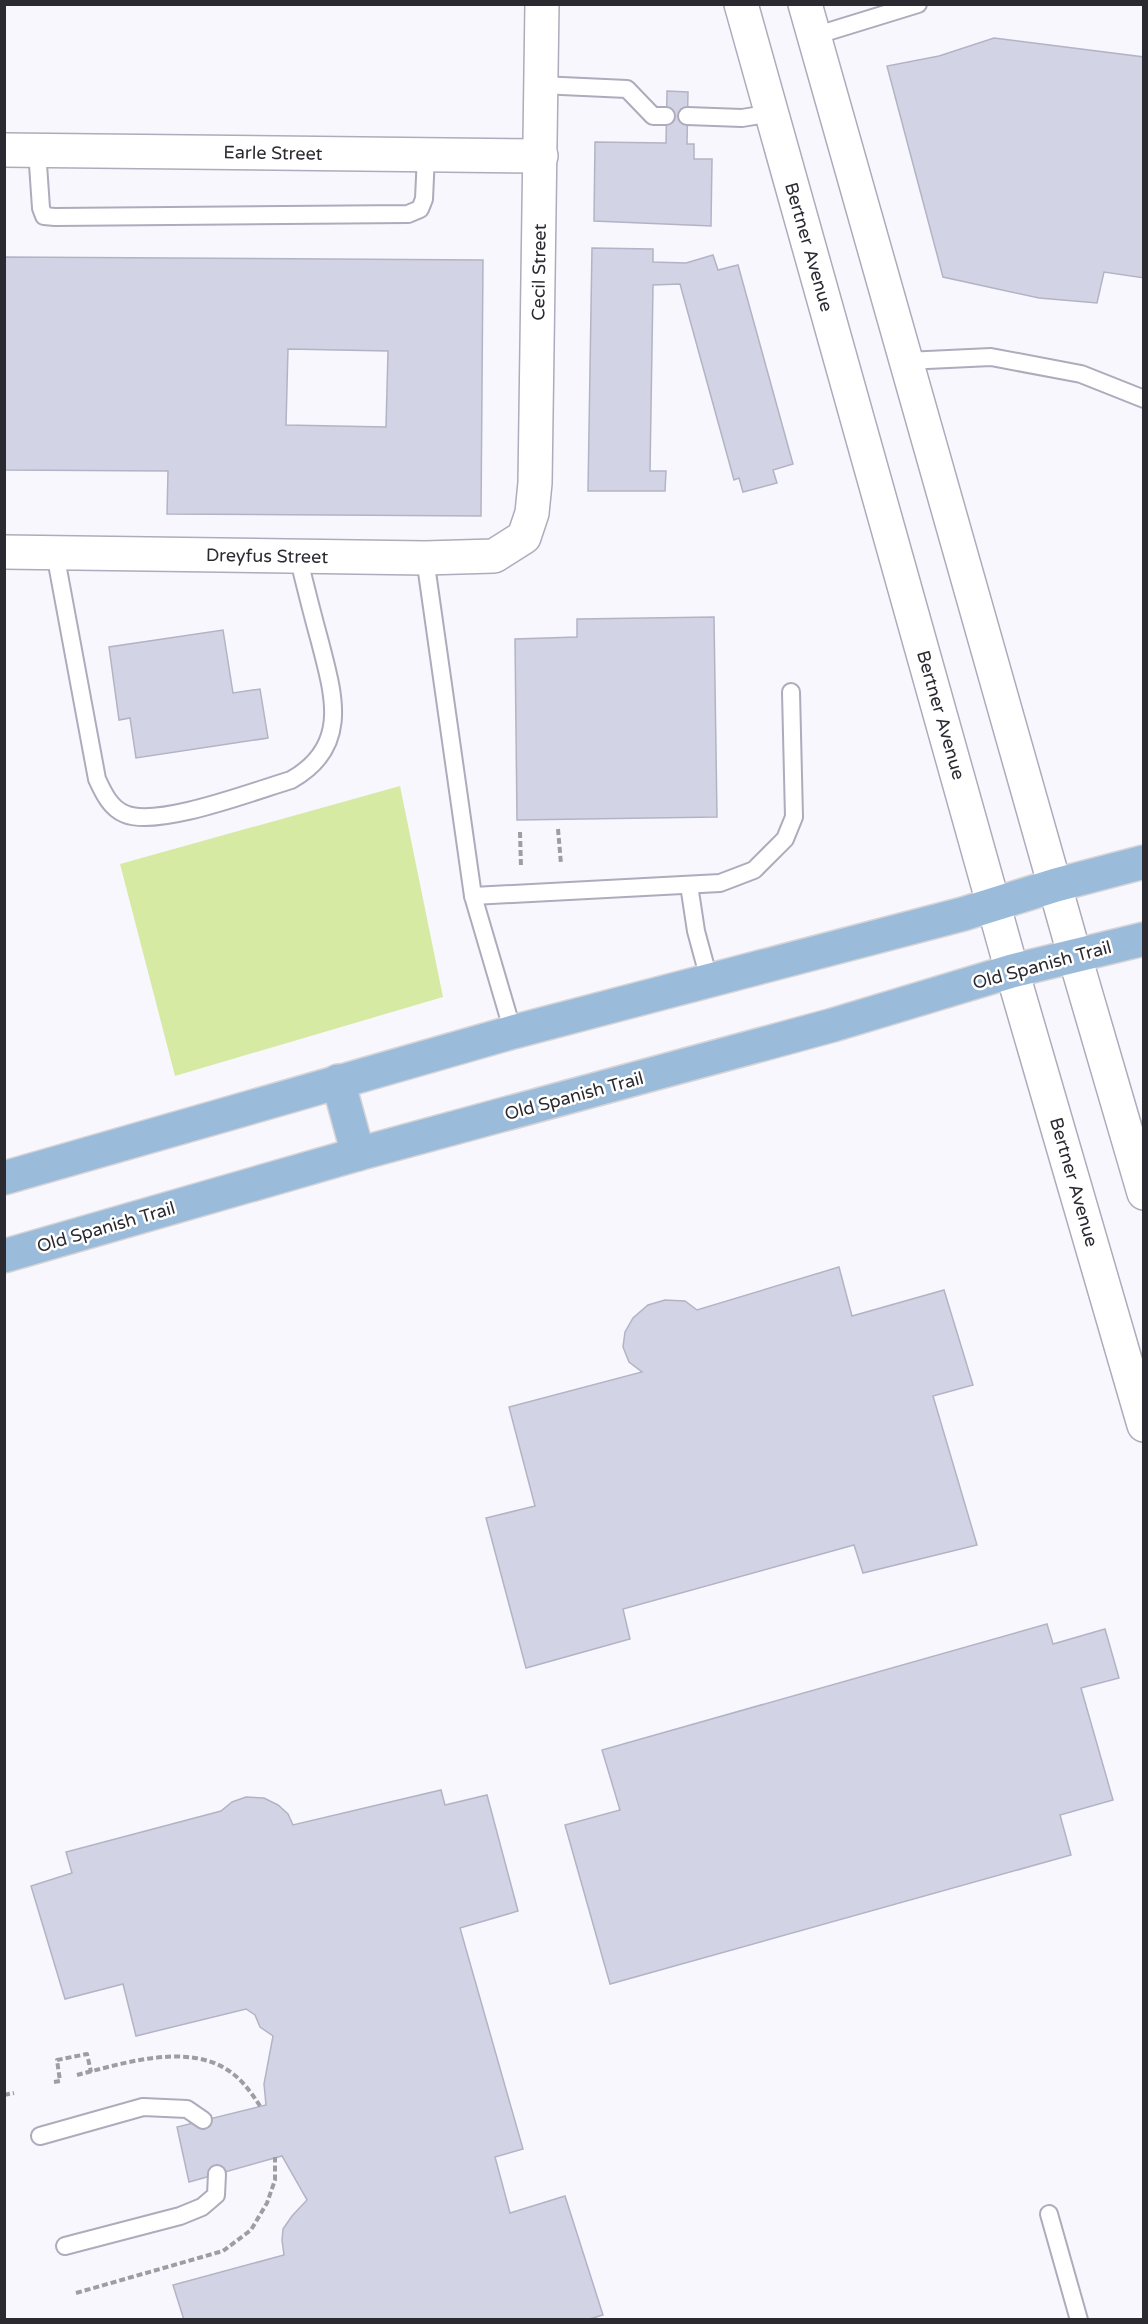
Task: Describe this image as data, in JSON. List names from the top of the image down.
{
  "streets": {
    "main road": ["Old Spanish Trail"],
    "street": [
      "Earle Street",
      "Bertner Avenue",
      "Cecil Street",
      "Dreyfus Street"
    ]
  },
  "crossings": [
    ["Earle Street", "Cecil Street"],
    ["Bertner Avenue", "Old Spanish Trail"],
    ["Cecil Street", "Dreyfus Street"]
  ]
}
